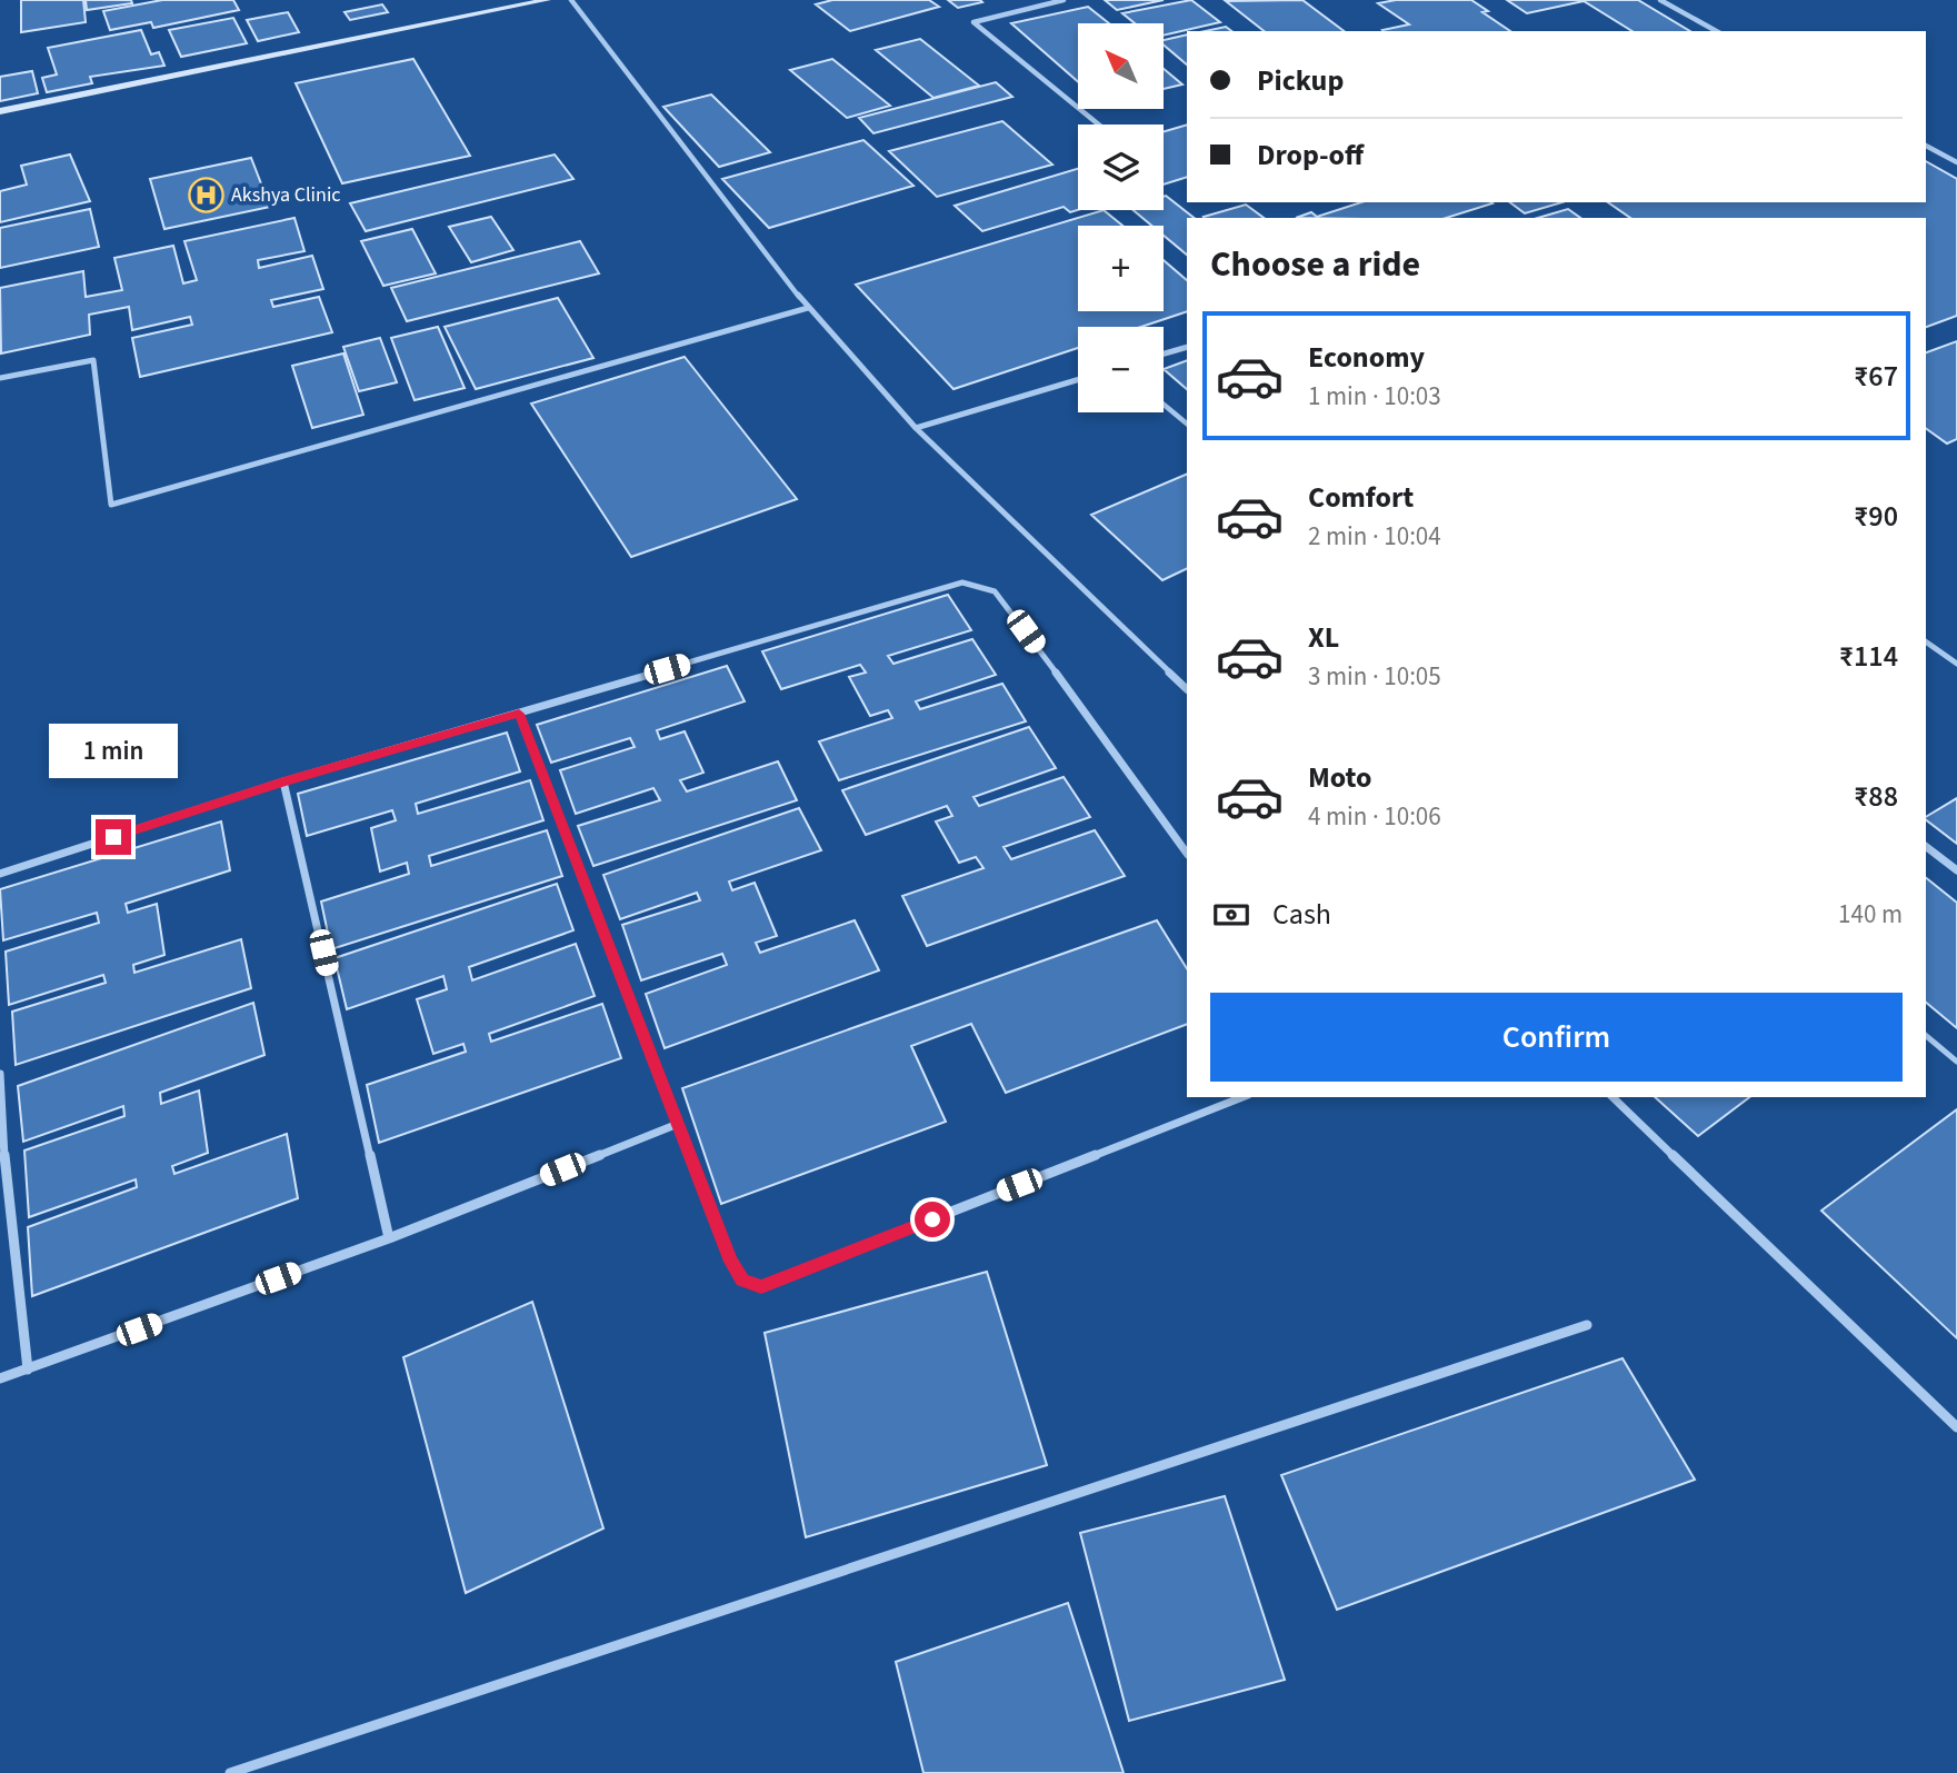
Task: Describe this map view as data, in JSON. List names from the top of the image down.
{
  "places": {
    "hospital": ["Akshya Clinic"]
  },
  "north": "top left",
  "page": {
    "map_buttons": ["+", "−"],
    "banner": ["Pickup", "Drop-off"],
    "heading": "Choose a ride",
    "list": [
      {
        "name": "Economy",
        "note": "1 min · 10:03",
        "value": "₹67"
      },
      {
        "name": "Comfort",
        "note": "2 min · 10:04",
        "value": "₹90"
      },
      {
        "name": "XL",
        "note": "3 min · 10:05",
        "value": "₹114"
      },
      {
        "name": "Moto",
        "note": "4 min · 10:06",
        "value": "₹88"
      }
    ],
    "bubble": "1 min",
    "pay": ["Cash", "140 m"],
    "buttons": "Confirm"
  }
}
